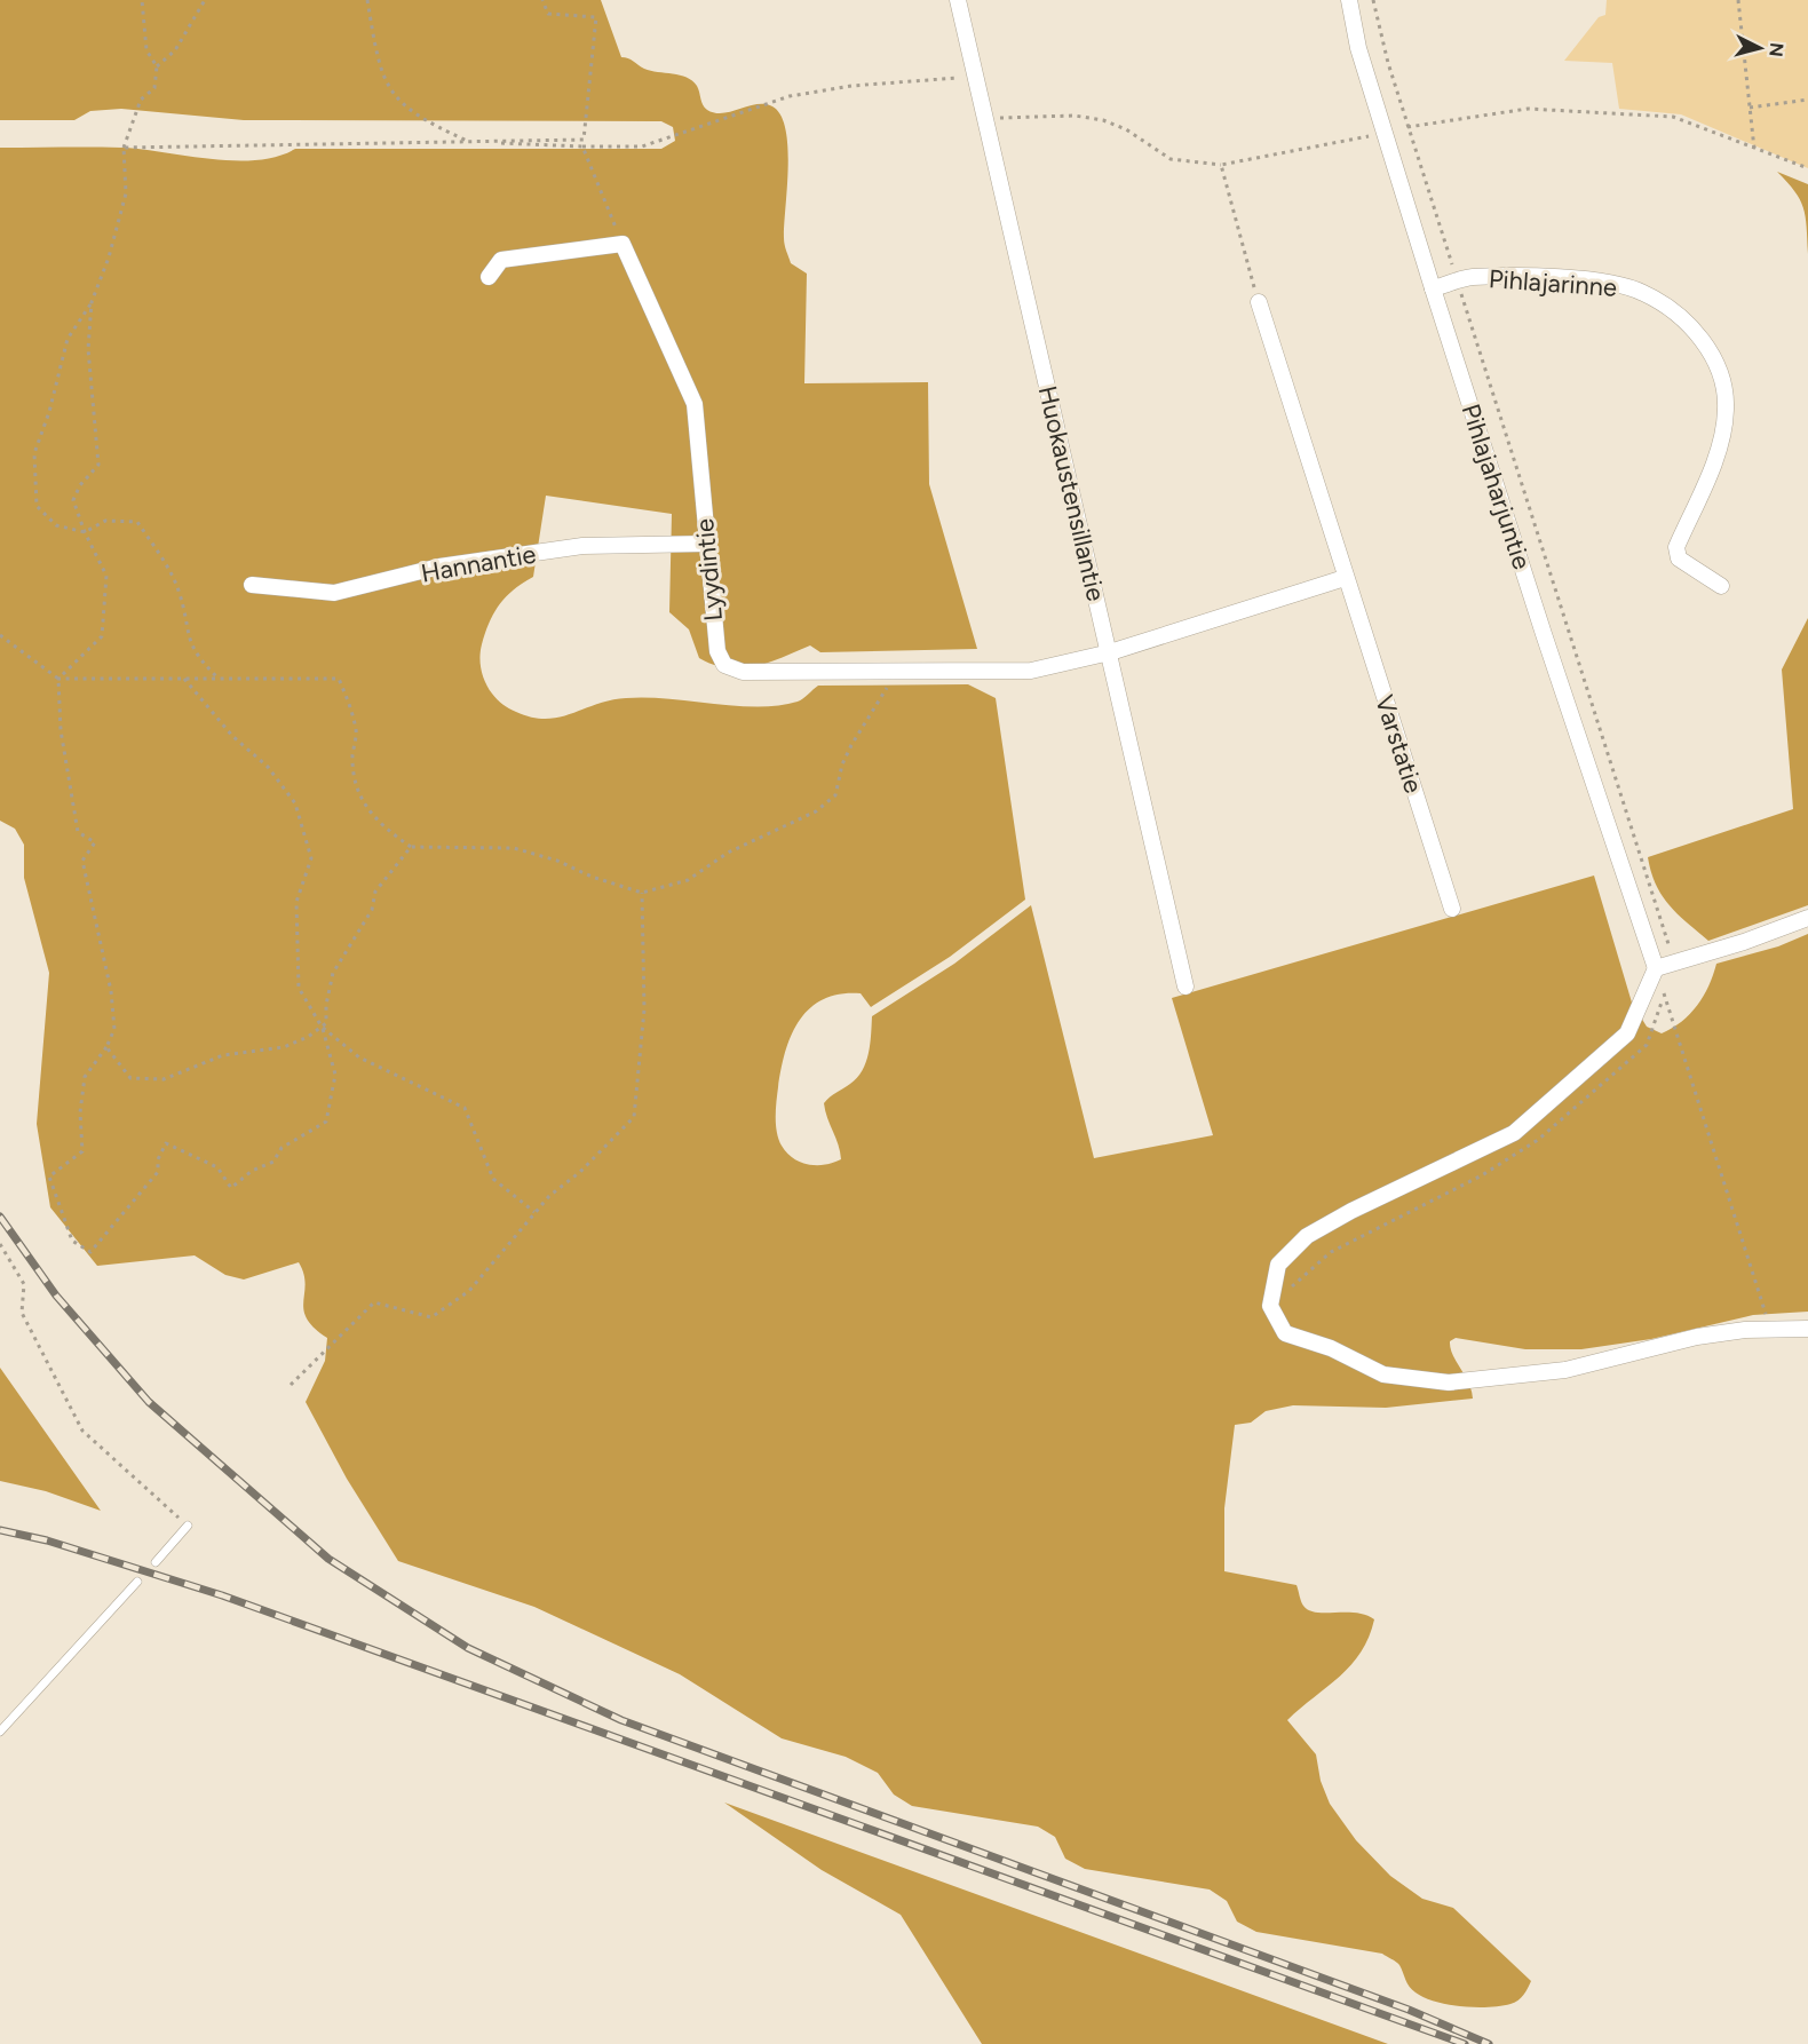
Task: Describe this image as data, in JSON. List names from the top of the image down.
{
  "streets": {
    "street": [
      "Pihlajarinne",
      "Pihlajaharjuntie",
      "Huokaustensillantie",
      "Hannantie",
      "Lyydintie",
      "Varstatie"
    ]
  },
  "crossings": [
    ["Pihlajarinne", "Pihlajaharjuntie"],
    ["Huokaustensillantie", "Lyydintie"],
    ["Hannantie", "Lyydintie"]
  ],
  "north": "right"
}
